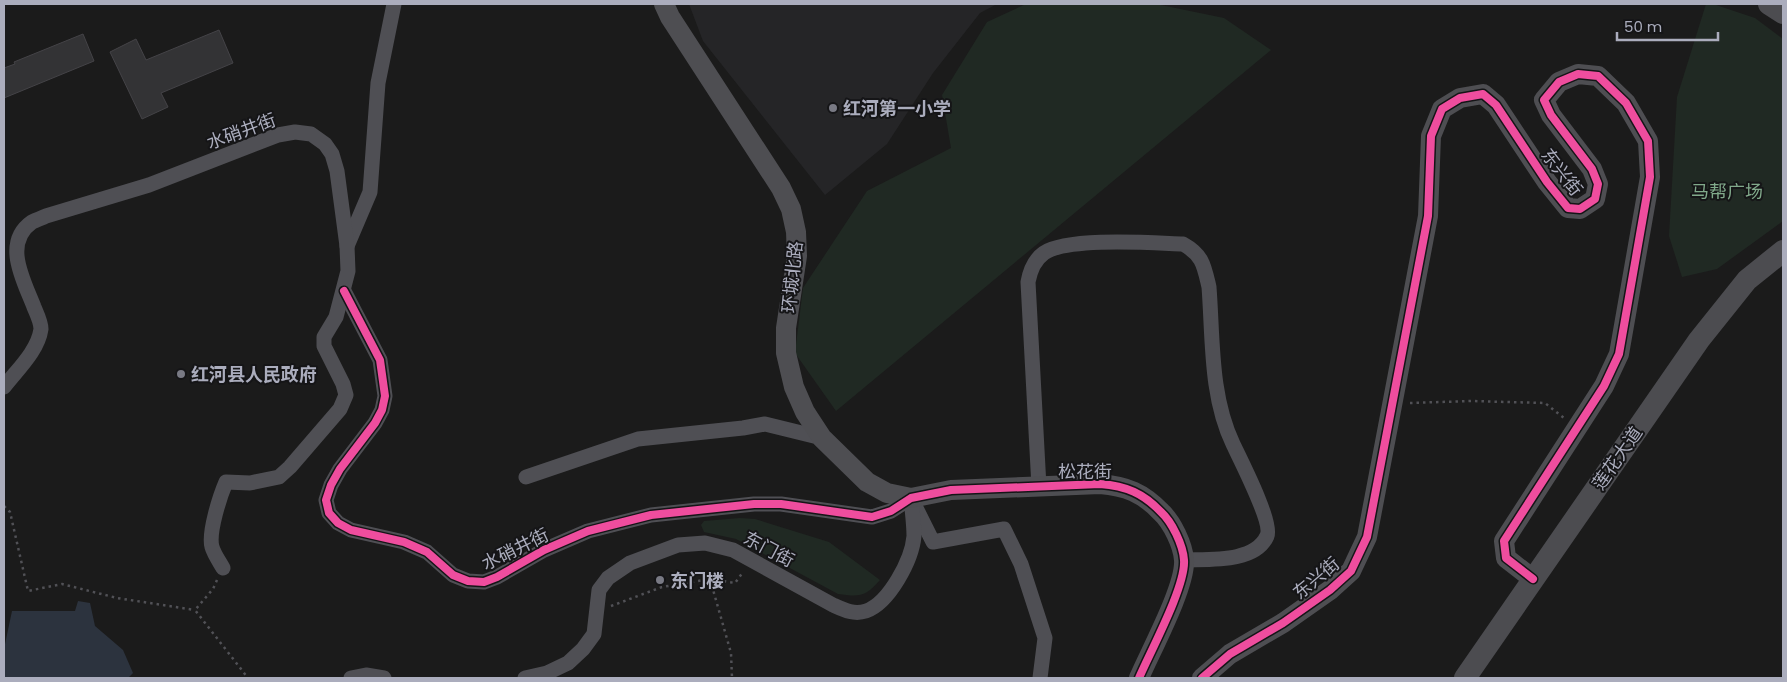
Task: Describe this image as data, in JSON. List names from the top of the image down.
{
  "streets": {
    "main road": ["莲花大道"],
    "street": [
      "水硝井街",
      "东兴街",
      "环城北路",
      "松花街",
      "东门街"
    ]
  },
  "crossings": [
    ["水硝井街", "环城北路"],
    ["水硝井街", "松花街"],
    ["水硝井街", "东门街"],
    ["东兴街", "莲花大道"],
    ["环城北路", "松花街"],
    ["环城北路", "东门街"],
    ["松花街", "东门街"]
  ],
  "parks": ["马帮广场"],
  "places": ["红河第一小学", "红河县人民政府", "东门楼"],
  "scale_bar": "50 m"
}
